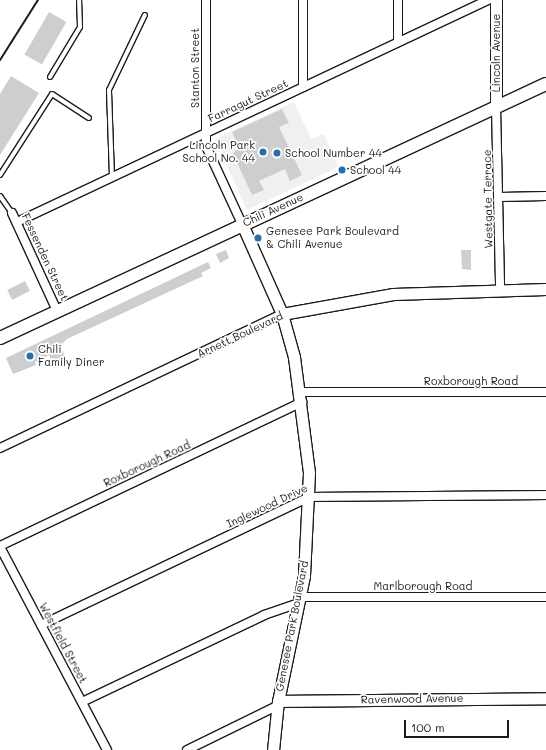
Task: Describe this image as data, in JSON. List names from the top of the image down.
{
  "streets": {
    "main road": ["Chili Avenue"],
    "street": [
      "Lincoln Avenue",
      "Stanton Street",
      "Farragut Street",
      "Westgate Terrace",
      "Fessenden Street",
      "Arnett Boulevard",
      "Roxborough Road",
      "Inglewood Drive",
      "Marlborough Road",
      "Genesee Park Boulevard",
      "Westfield Street",
      "Ravenwood Avenue"
    ]
  },
  "crossings": [
    ["Lincoln Avenue", "Westgate Terrace"],
    ["Lincoln Avenue", "Chili Avenue"],
    ["Stanton Street", "Farragut Street"],
    ["Stanton Street", "Chili Avenue"],
    ["Stanton Street", "Genesee Park Boulevard"],
    ["Farragut Street", "Fessenden Street"],
    ["Westgate Terrace", "Chili Avenue"],
    ["Westgate Terrace", "Arnett Boulevard"],
    ["Chili Avenue", "Fessenden Street"],
    ["Chili Avenue", "Genesee Park Boulevard"],
    ["Arnett Boulevard", "Genesee Park Boulevard"],
    ["Roxborough Road", "Genesee Park Boulevard"],
    ["Roxborough Road", "Westfield Street"],
    ["Inglewood Drive", "Genesee Park Boulevard"],
    ["Inglewood Drive", "Westfield Street"],
    ["Marlborough Road", "Genesee Park Boulevard"],
    ["Marlborough Road", "Westfield Street"],
    ["Genesee Park Boulevard", "Ravenwood Avenue"]
  ],
  "places": [
    "Lincoln Park School No. 44",
    "School Number 44",
    "School 44",
    "Genesee Park Boulevard & Chili Avenue",
    "Chili Family Diner"
  ],
  "scale_bar": "100 m"
}
